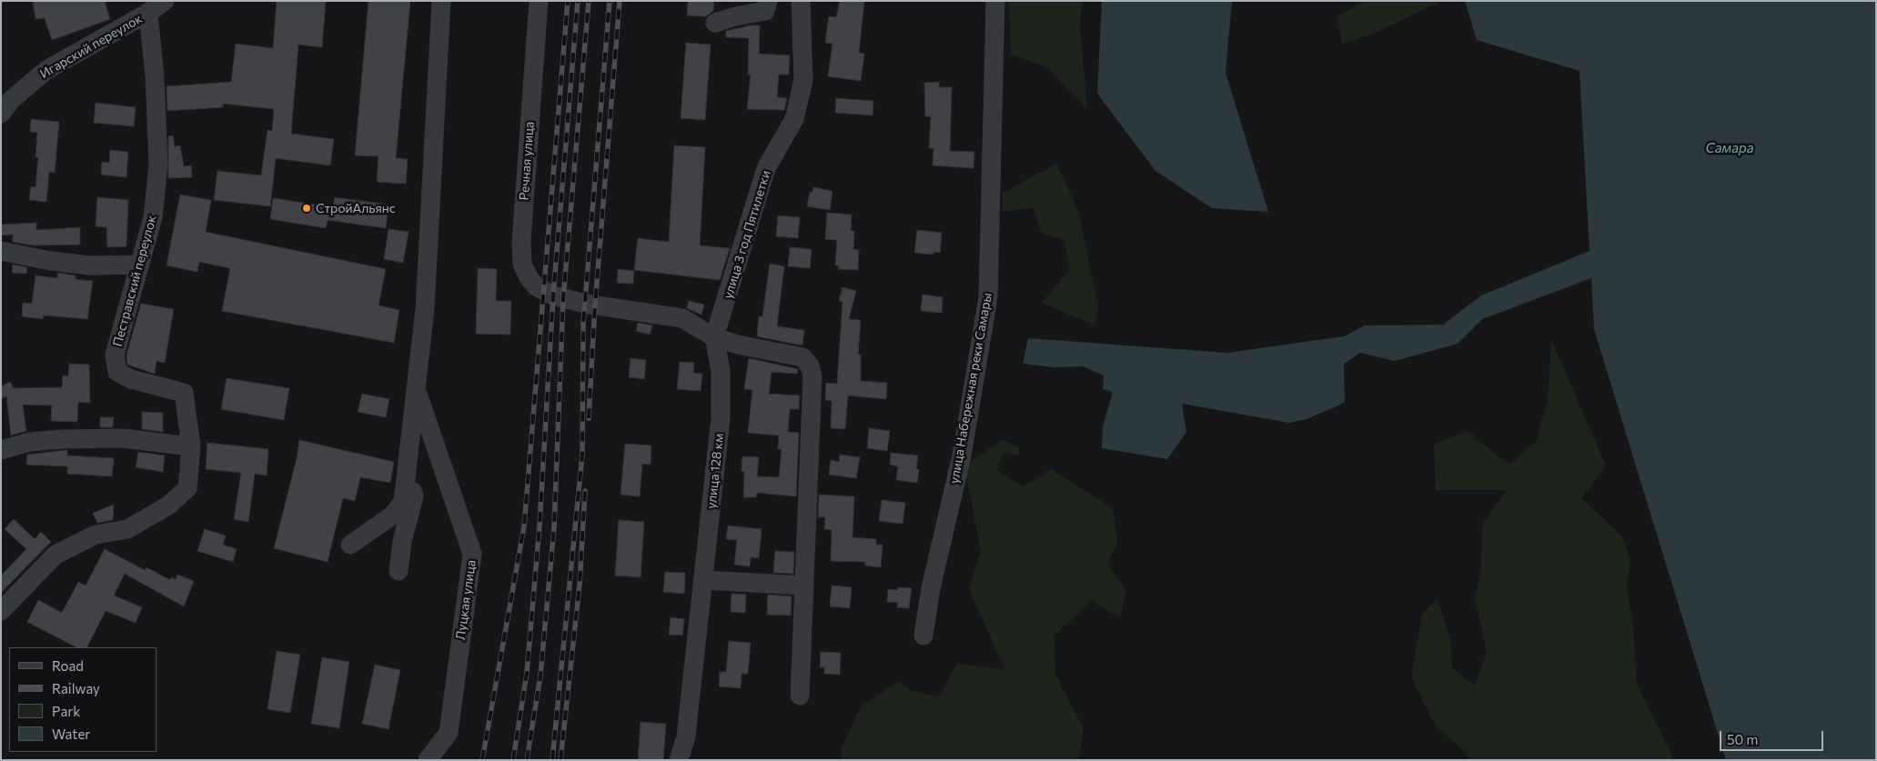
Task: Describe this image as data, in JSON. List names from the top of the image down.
{
  "streets": {
    "street": [
      "Игарский переулок",
      "Речная улица",
      "улица 3 год Пятилетки",
      "Пестравский переулок",
      "улица Набережная реки Самары",
      "улица 128 км",
      "Луцкая улица"
    ]
  },
  "crossings": [
    ["Игарский переулок", "Пестравский переулок"],
    ["Речная улица", "улица 3 год Пятилетки"],
    ["Речная улица", "улица 128 км"],
    ["улица 3 год Пятилетки", "улица 128 км"]
  ],
  "water": ["Самара"],
  "places": ["СтройАльянс"],
  "legend": [
    "Road",
    "Railway",
    "Park",
    "Water"
  ],
  "scale_bar": "50 m"
}
